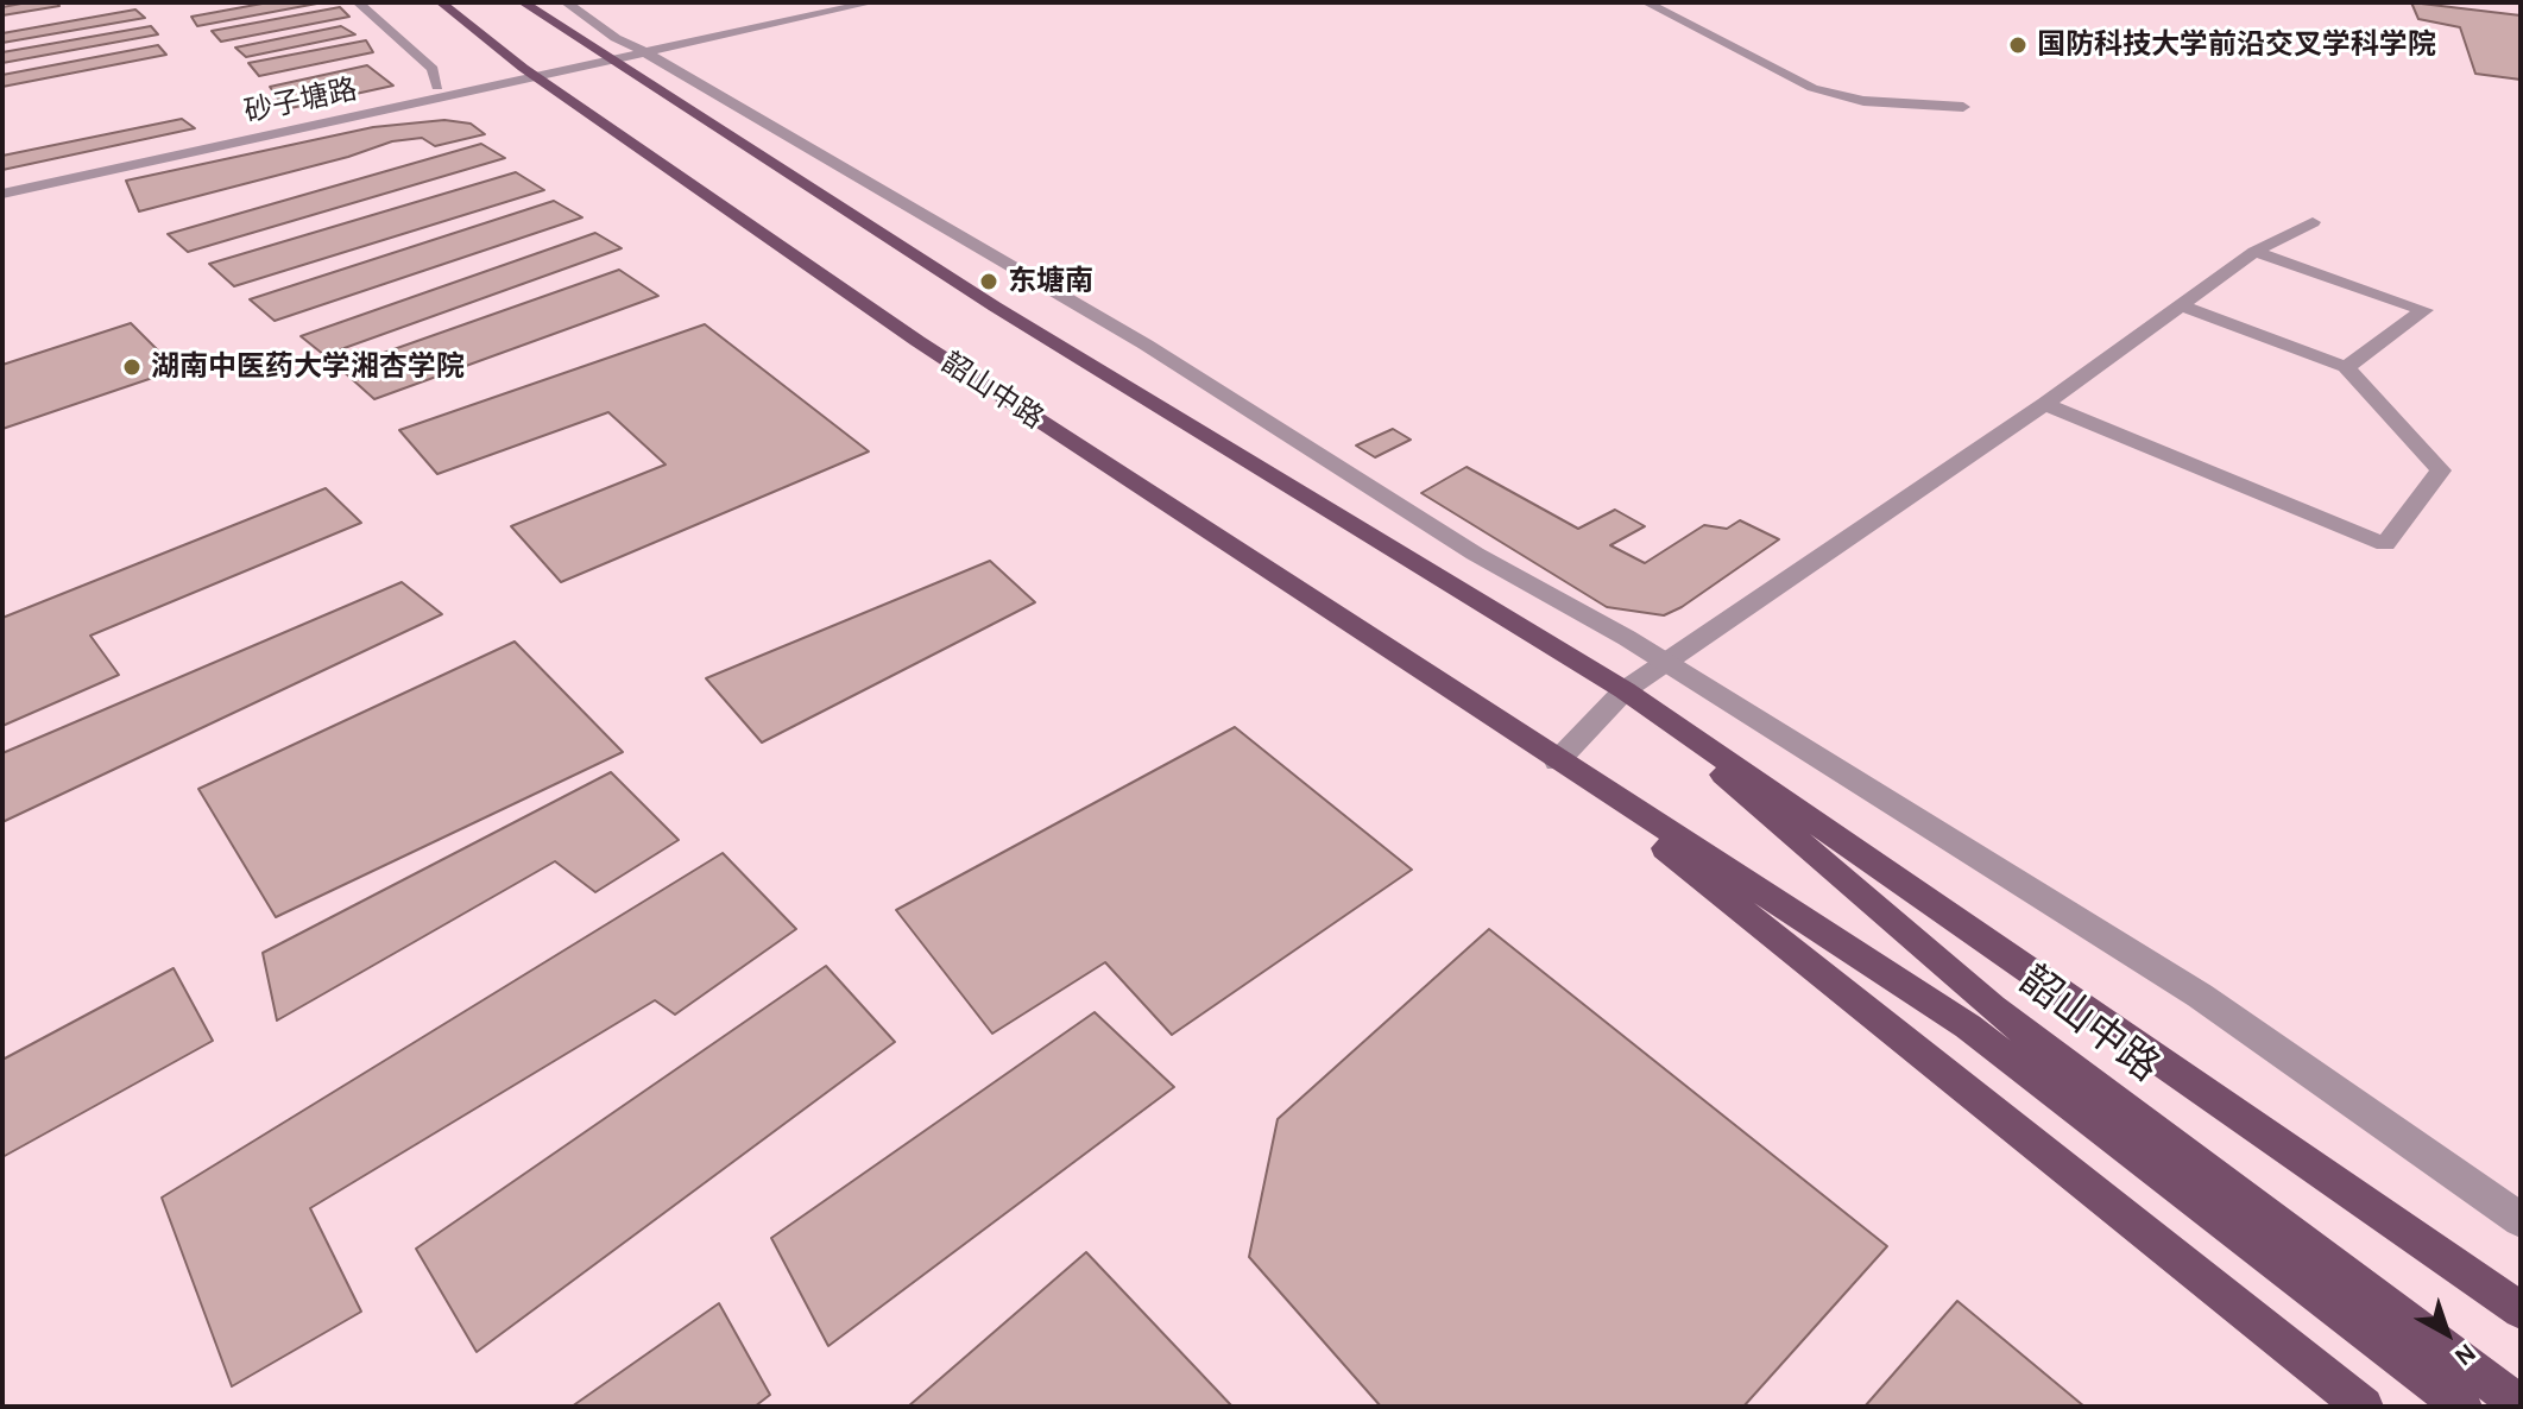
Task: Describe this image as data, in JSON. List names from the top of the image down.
{
  "streets": {
    "main road": ["韶山中路"],
    "street": ["砂子塘路"]
  },
  "crossings": [
    ["砂子塘路", "韶山中路"]
  ],
  "places": ["国防科技大学前沿交叉学科学院", "东塘南", "湖南中医药大学湘杏学院"],
  "north": "bottom right"
}
